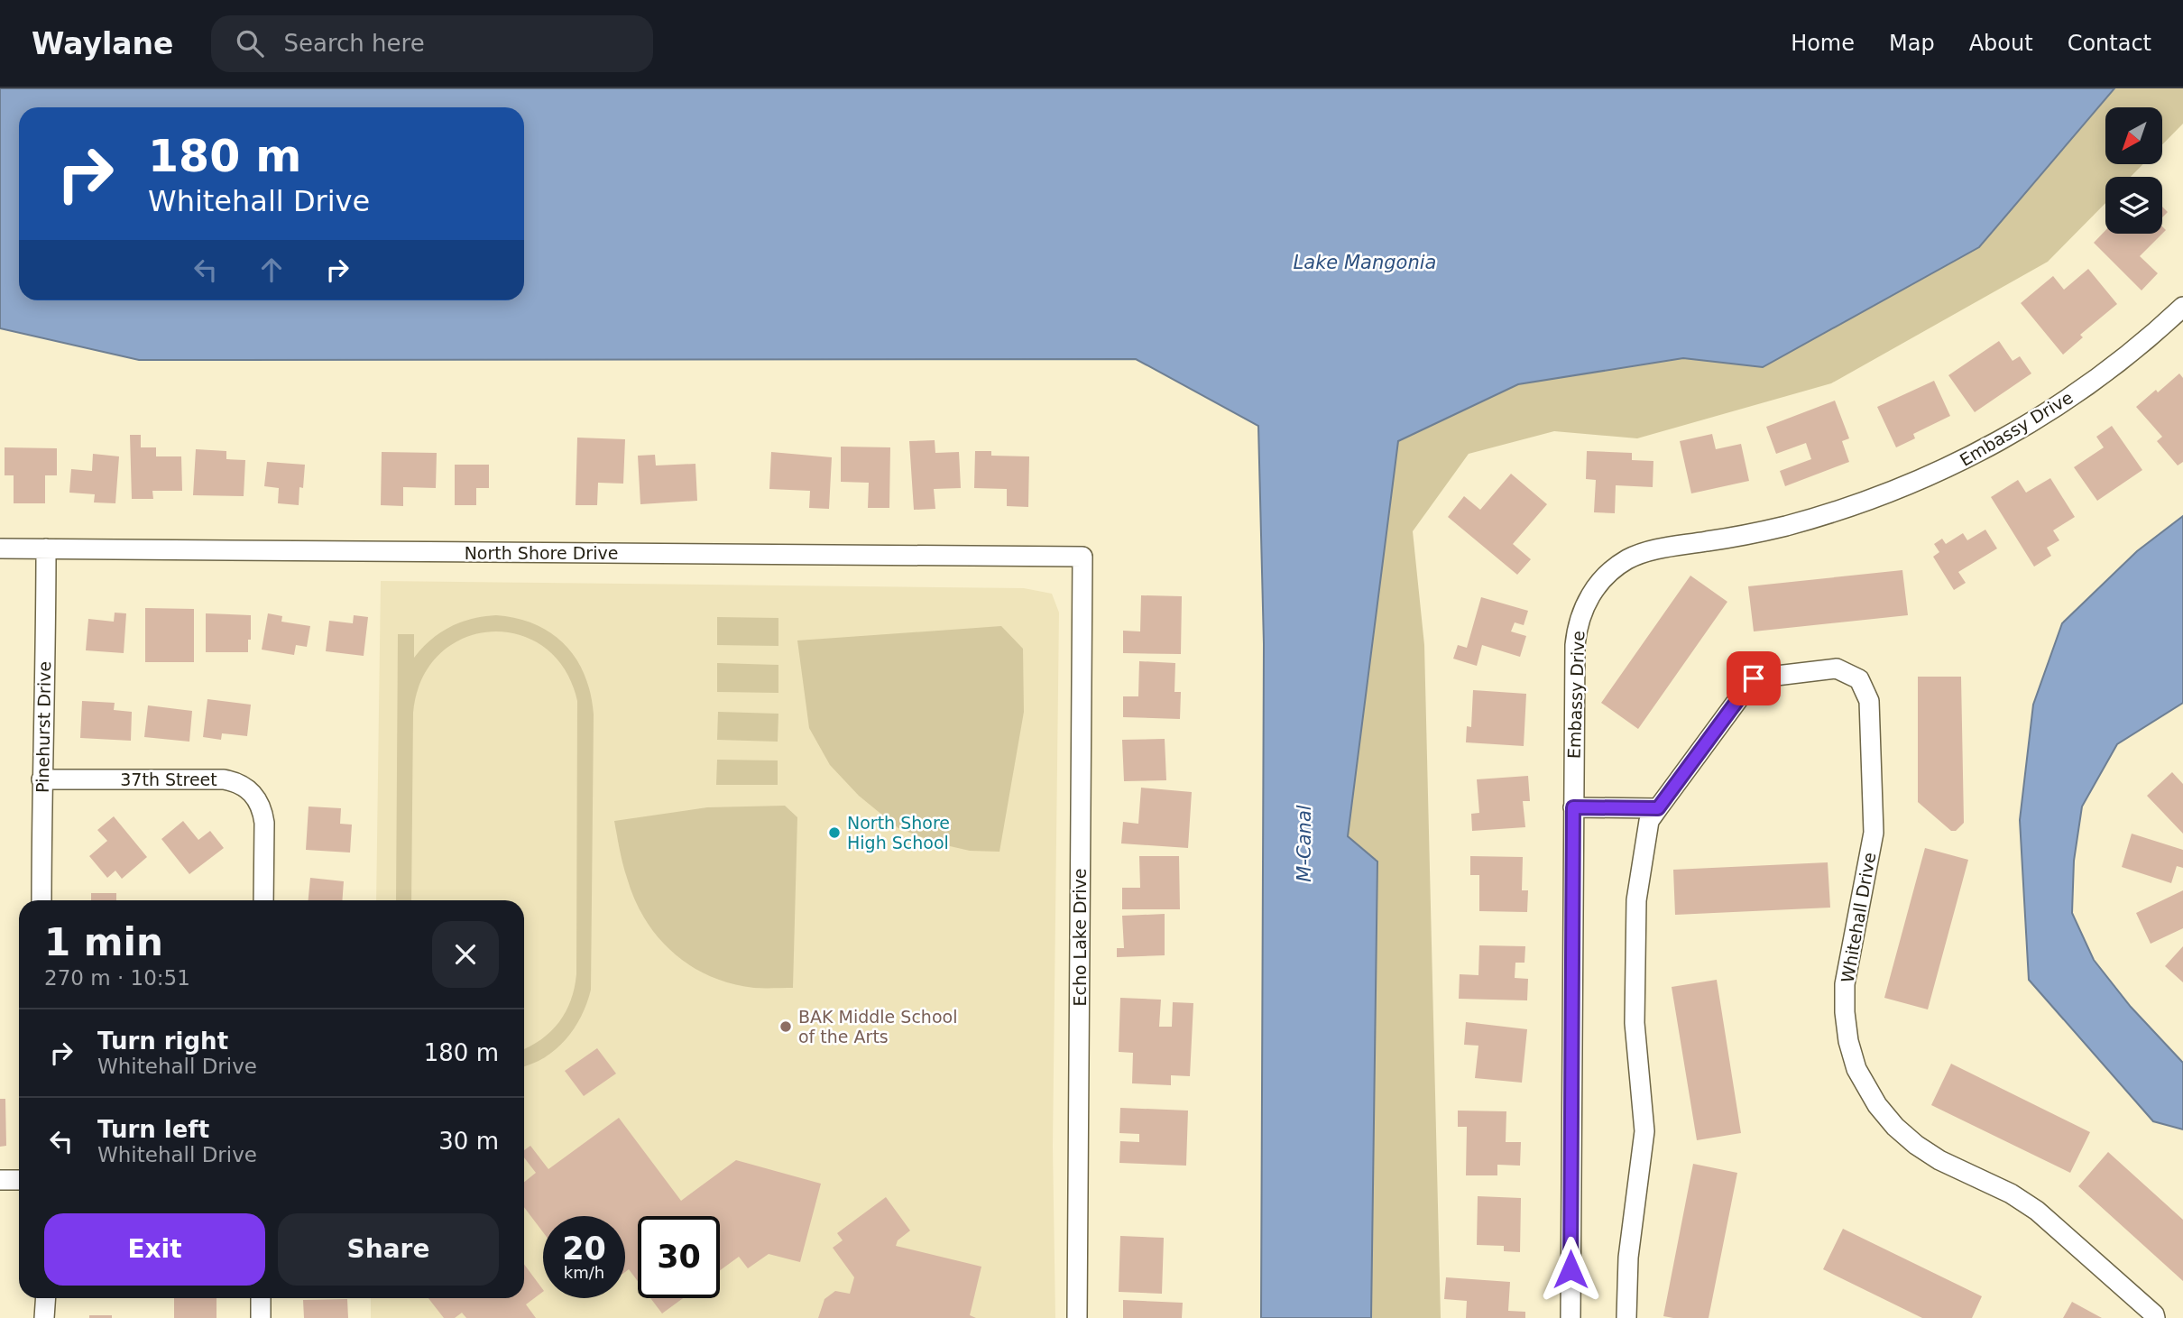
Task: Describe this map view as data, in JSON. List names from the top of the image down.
{
  "streets": {
    "street": [
      "Embassy Drive",
      "North Shore Drive",
      "Pinehurst Drive",
      "37th Street",
      "Whitehall Drive",
      "Echo Lake Drive"
    ]
  },
  "crossings": [
    ["North Shore Drive", "Pinehurst Drive"],
    ["North Shore Drive", "Echo Lake Drive"],
    ["Pinehurst Drive", "37th Street"]
  ],
  "water": ["Lake Mangonia", "M-Canal"],
  "places": ["North Shore High School", "BAK Middle School of the Arts"],
  "north": "bottom left",
  "page": {
    "header": "Waylane",
    "search": "Search here",
    "nav": [
      "Home",
      "Map",
      "About",
      "Contact"
    ],
    "turn": ["180 m", "Whitehall Drive"],
    "heading": ["1 min", "270 m · 10:51"],
    "list": [
      {
        "name": "Turn right",
        "note": "Whitehall Drive",
        "value": "180 m"
      },
      {
        "name": "Turn left",
        "note": "Whitehall Drive",
        "value": "30 m"
      }
    ],
    "buttons": ["Exit", "Share"],
    "speed": "20 km/h",
    "limit": "30"
  }
}
